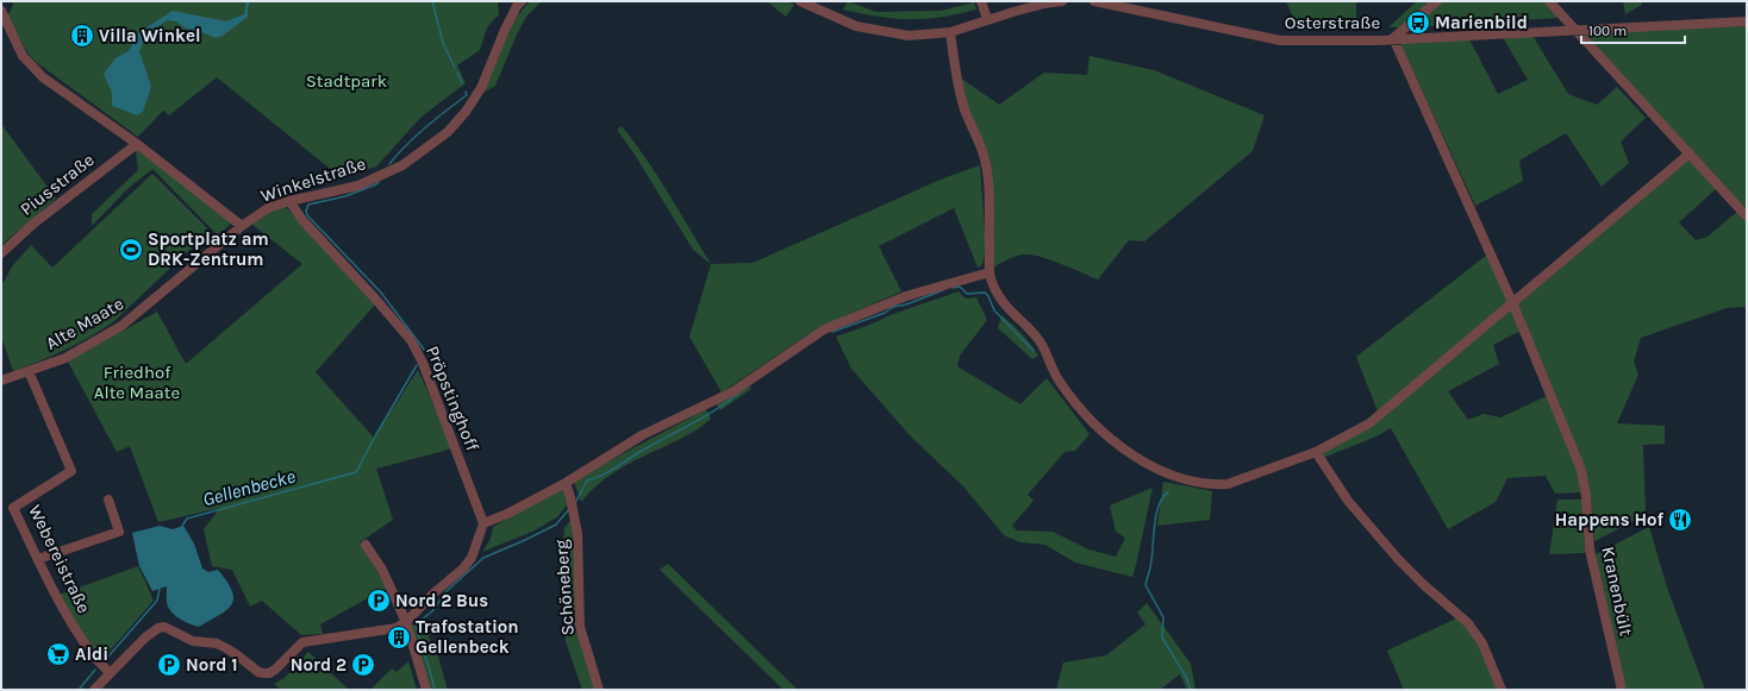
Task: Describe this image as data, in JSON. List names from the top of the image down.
{
  "streets": {
    "street": [
      "Osterstraße",
      "Winkelstraße",
      "Piusstraße",
      "Alte Maate",
      "Pröpstinghoff",
      "Webereistraße",
      "Schöneberg",
      "Kranenbült"
    ]
  },
  "crossings": [
    ["Osterstraße", "Kranenbült"],
    ["Winkelstraße", "Alte Maate"],
    ["Winkelstraße", "Pröpstinghoff"],
    ["Alte Maate", "Webereistraße"]
  ],
  "water": ["Gellenbecke"],
  "parks": ["Stadtpark", "Friedhof Alte Maate"],
  "places": {
    "bus stop": ["Marienbild"],
    "building": ["Villa Winkel", "Trafostation Gellenbeck"],
    "sports": ["Sportplatz am DRK-Zentrum"],
    "restaurant": ["Happens Hof"],
    "parking": ["Nord 2 Bus", "Nord 1", "Nord 2"],
    "supermarket": ["Aldi"]
  },
  "scale_bar": "100 m"
}
